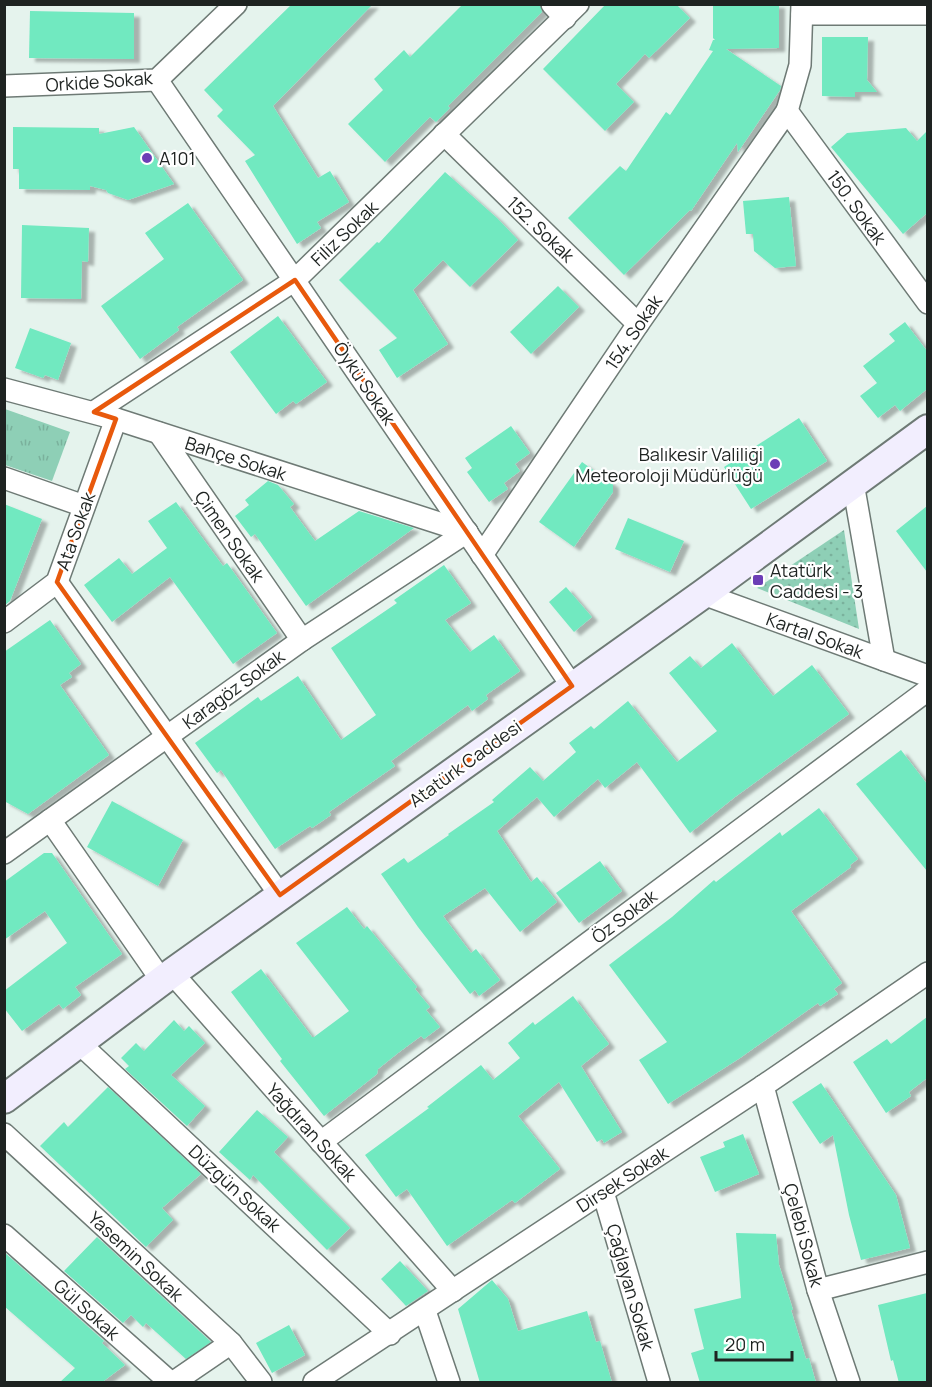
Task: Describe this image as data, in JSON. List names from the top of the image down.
{
  "streets": {
    "main road": ["Atatürk Caddesi"],
    "street": [
      "Orkide Sokak",
      "150. Sokak",
      "152. Sokak",
      "Filiz Sokak",
      "154. Sokak",
      "Öykü Sokak",
      "Bahçe Sokak",
      "Ata Sokak",
      "Çimen Sokak",
      "Kartal Sokak",
      "Karagöz Sokak",
      "Öz Sokak",
      "Yağdıran Sokak",
      "Dirsek Sokak",
      "Düzgün Sokak",
      "Çelebi Sokak",
      "Yasemin Sokak",
      "Çağlayan Sokak",
      "Gül Sokak"
    ]
  },
  "crossings": [
    ["Orkide Sokak", "Öykü Sokak"],
    ["150. Sokak", "154. Sokak"],
    ["152. Sokak", "Filiz Sokak"],
    ["152. Sokak", "154. Sokak"],
    ["Filiz Sokak", "Öykü Sokak"],
    ["Filiz Sokak", "Bahçe Sokak"],
    ["154. Sokak", "Öykü Sokak"],
    ["Öykü Sokak", "Bahçe Sokak"],
    ["Öykü Sokak", "Karagöz Sokak"],
    ["Öykü Sokak", "Atatürk Caddesi"],
    ["Bahçe Sokak", "Ata Sokak"],
    ["Bahçe Sokak", "Çimen Sokak"],
    ["Bahçe Sokak", "Karagöz Sokak"],
    ["Çimen Sokak", "Karagöz Sokak"],
    ["Kartal Sokak", "Atatürk Caddesi"],
    ["Karagöz Sokak", "Yağdıran Sokak"],
    ["Atatürk Caddesi", "Yağdıran Sokak"],
    ["Atatürk Caddesi", "Düzgün Sokak"],
    ["Öz Sokak", "Yağdıran Sokak"],
    ["Yağdıran Sokak", "Dirsek Sokak"],
    ["Dirsek Sokak", "Düzgün Sokak"],
    ["Dirsek Sokak", "Çelebi Sokak"],
    ["Dirsek Sokak", "Çağlayan Sokak"]
  ],
  "places": {
    "other": ["A101", "Balıkesir Valiliği Meteoroloji Müdürlüğü"],
    "transit": ["Atatürk Caddesi - 3"]
  },
  "scale_bar": "20 m"
}
